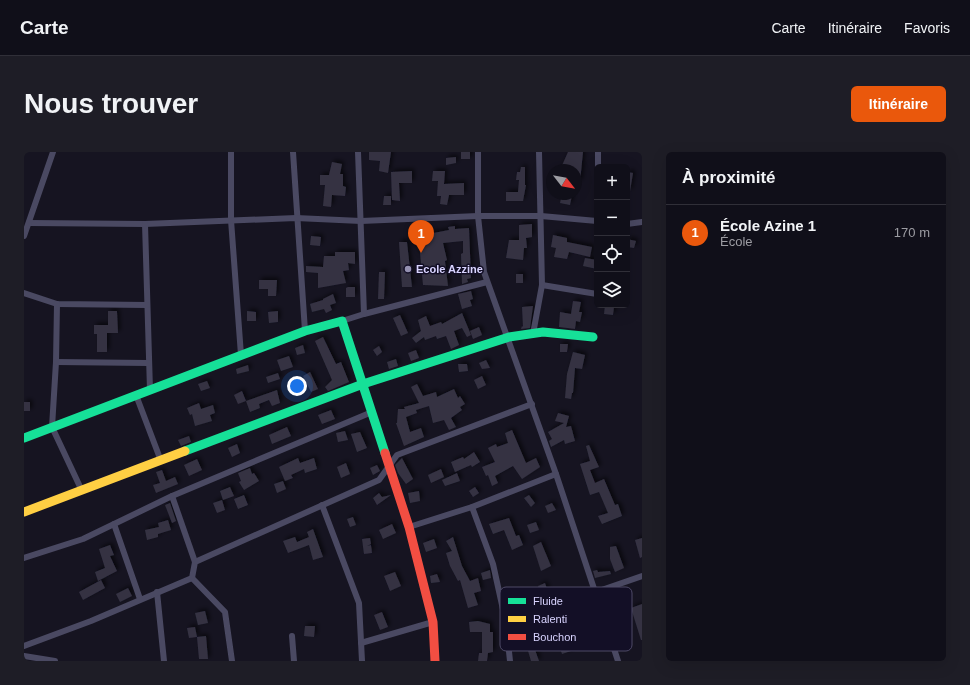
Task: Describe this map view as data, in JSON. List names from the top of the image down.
{
  "places": ["Ecole Azzine"],
  "legend": ["Fluide", "Ralenti", "Bouchon"],
  "north": "bottom right",
  "page": {
    "header": "Carte",
    "nav": ["Carte", "Itinéraire", "Favoris"],
    "buttons": "Itinéraire",
    "title": "Nous trouver",
    "heading": "À proximité",
    "map_buttons": ["+", "−"],
    "list": [
      {
        "mark": "1",
        "name": "École Azine 1",
        "note": "École",
        "value": "170 m"
      }
    ],
    "pins": "1"
  }
}
